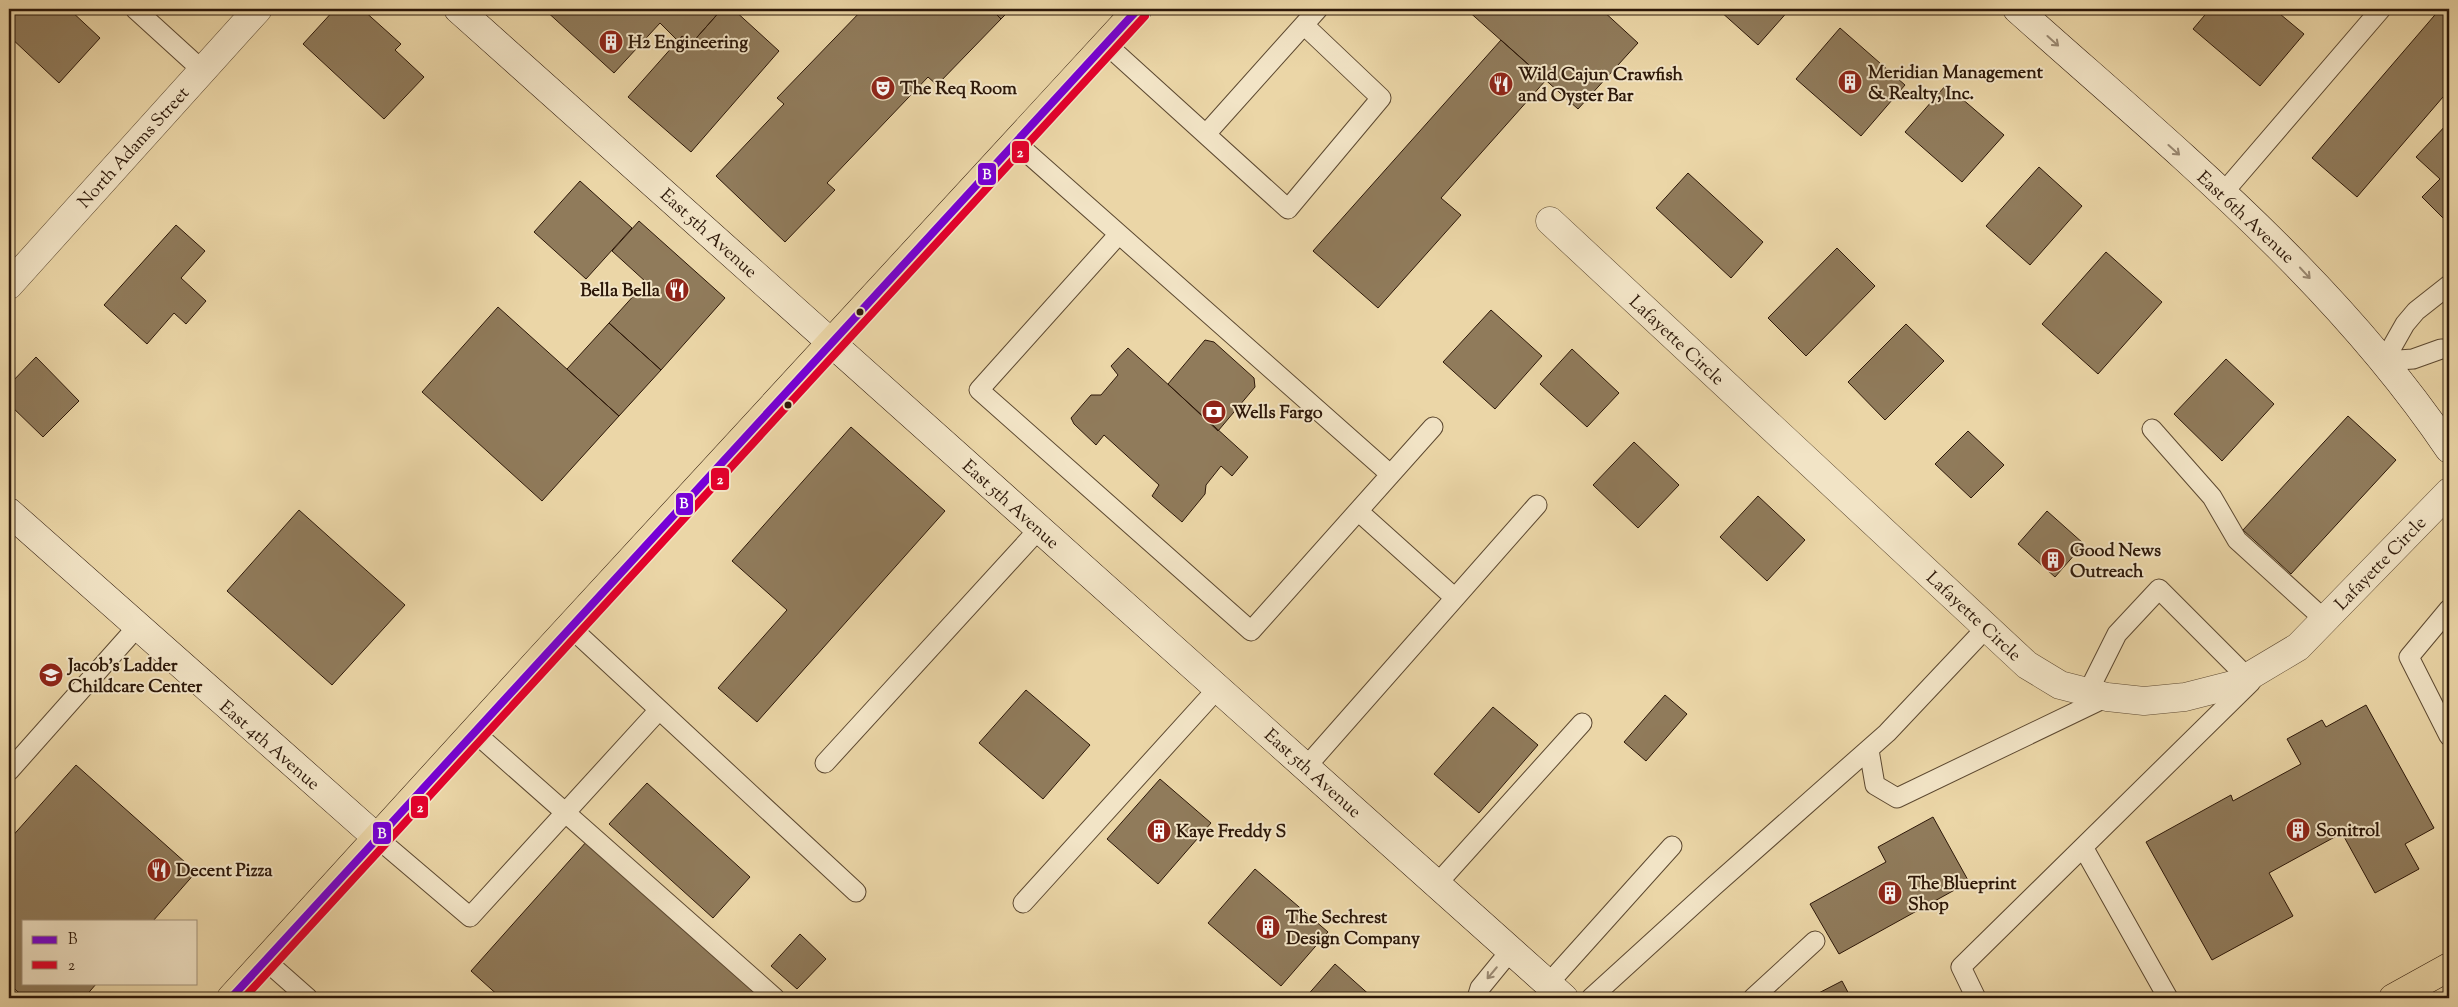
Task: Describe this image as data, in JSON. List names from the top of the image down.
{
  "streets": {
    "street": [
      "North Adams Street",
      "East 6th Avenue",
      "East 5th Avenue",
      "Lafayette Circle",
      "East 4th Avenue"
    ]
  },
  "one_way": ["East 6th Avenue"],
  "places": {
    "building": [
      "H2 Engineering",
      "Meridian Management & Realty, Inc.",
      "Good News Outreach",
      "Sonitrol",
      "Kaye Freddy S",
      "The Blueprint Shop",
      "The Sechrest Design Company"
    ],
    "restaurant": ["Wild Cajun Crawfish and Oyster Bar", "Bella Bella", "Decent Pizza"],
    "theatre": ["The Req Room"],
    "bank": ["Wells Fargo"],
    "school or university": ["Jacob's Ladder Childcare Center"]
  },
  "lines": ["transit line B", "transit line 2"],
  "legend": ["B", "2"]
}
